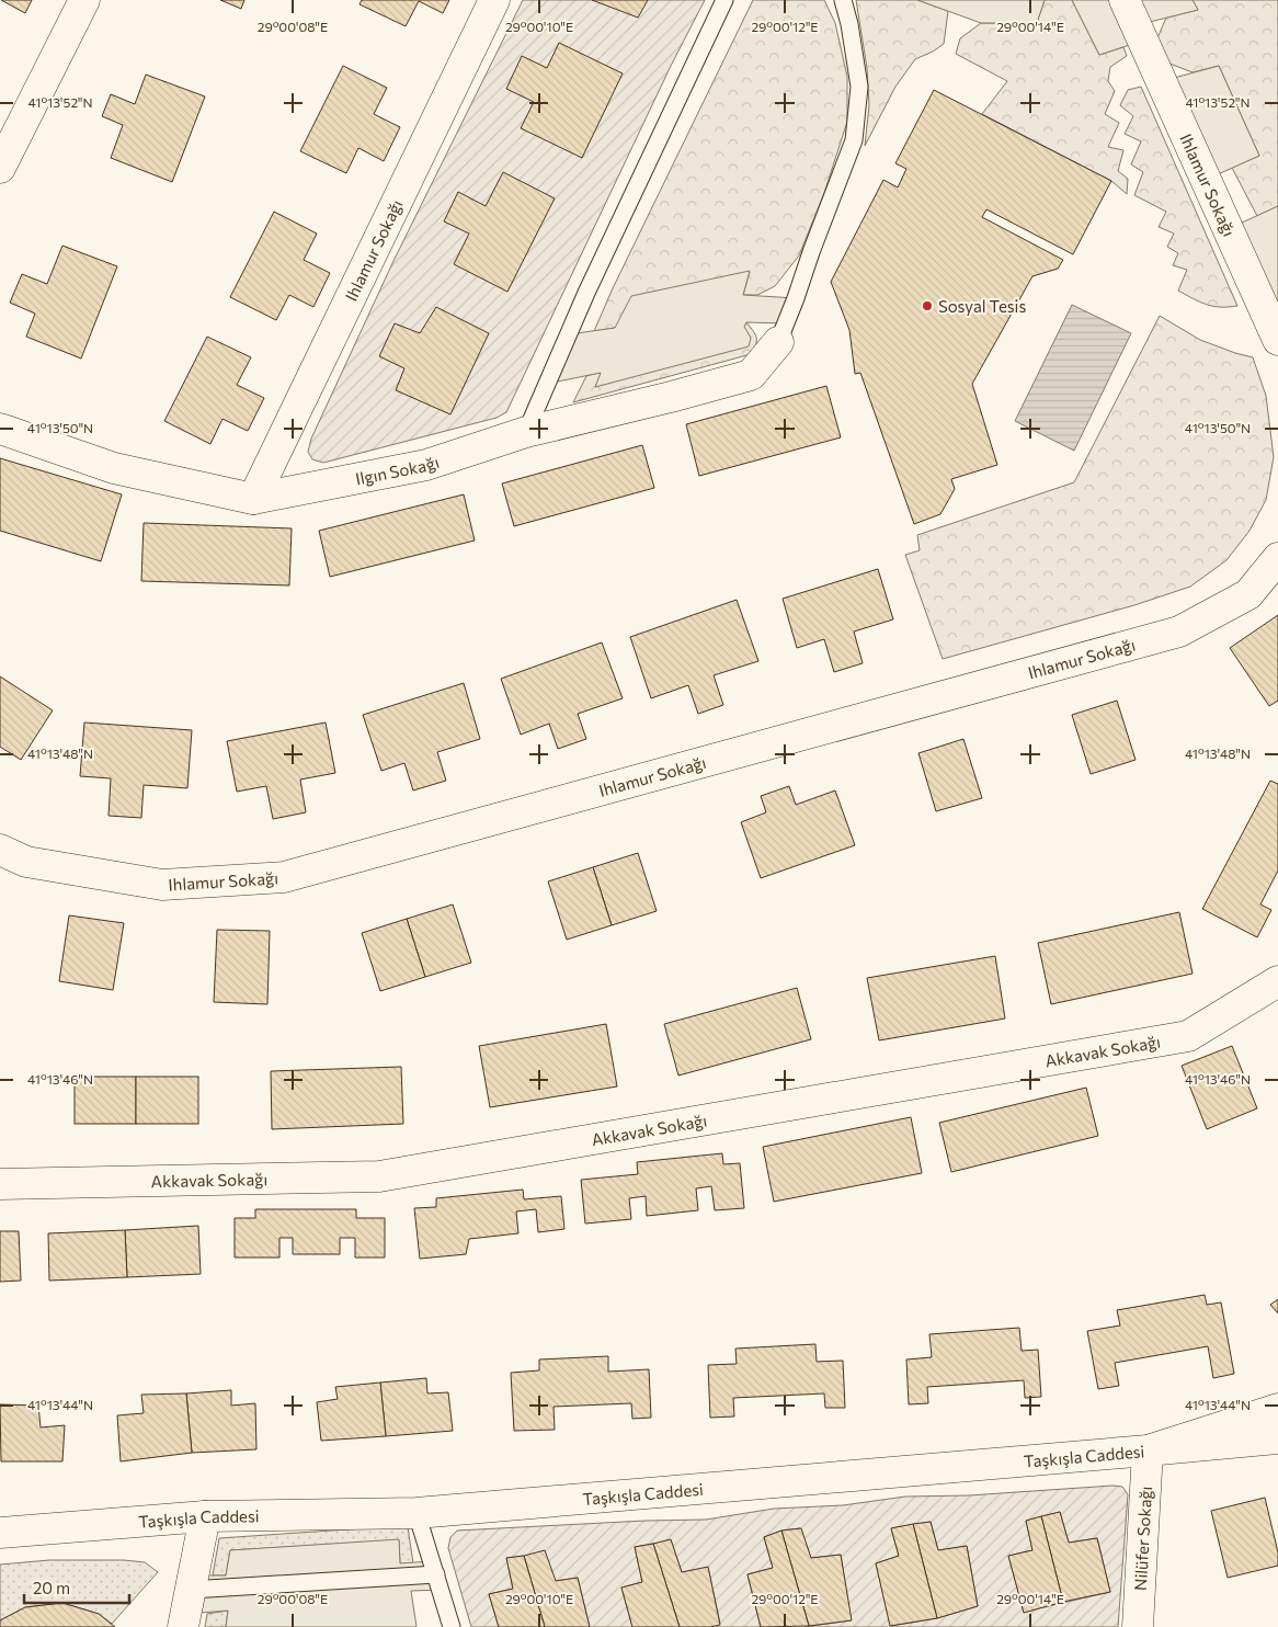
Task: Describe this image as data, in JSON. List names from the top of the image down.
{
  "streets": {
    "street": [
      "Ihlamur Sokağı",
      "Ilgın Sokağı",
      "Akkavak Sokağı",
      "Taşkışla Caddesi",
      "Nilüfer Sokağı"
    ]
  },
  "crossings": [
    ["Ihlamur Sokağı", "Ilgın Sokağı"],
    ["Taşkışla Caddesi", "Nilüfer Sokağı"]
  ],
  "places": ["Sosyal Tesis"],
  "scale_bar": "20 m",
  "coordinates": [
    "29°00'08\"E",
    "29°00'10\"E",
    "29°00'12\"E",
    "29°00'14\"E",
    "41°13'52\"N",
    "41°13'50\"N",
    "41°13'48\"N",
    "41°13'46\"N",
    "41°13'44\"N"
  ]
}
